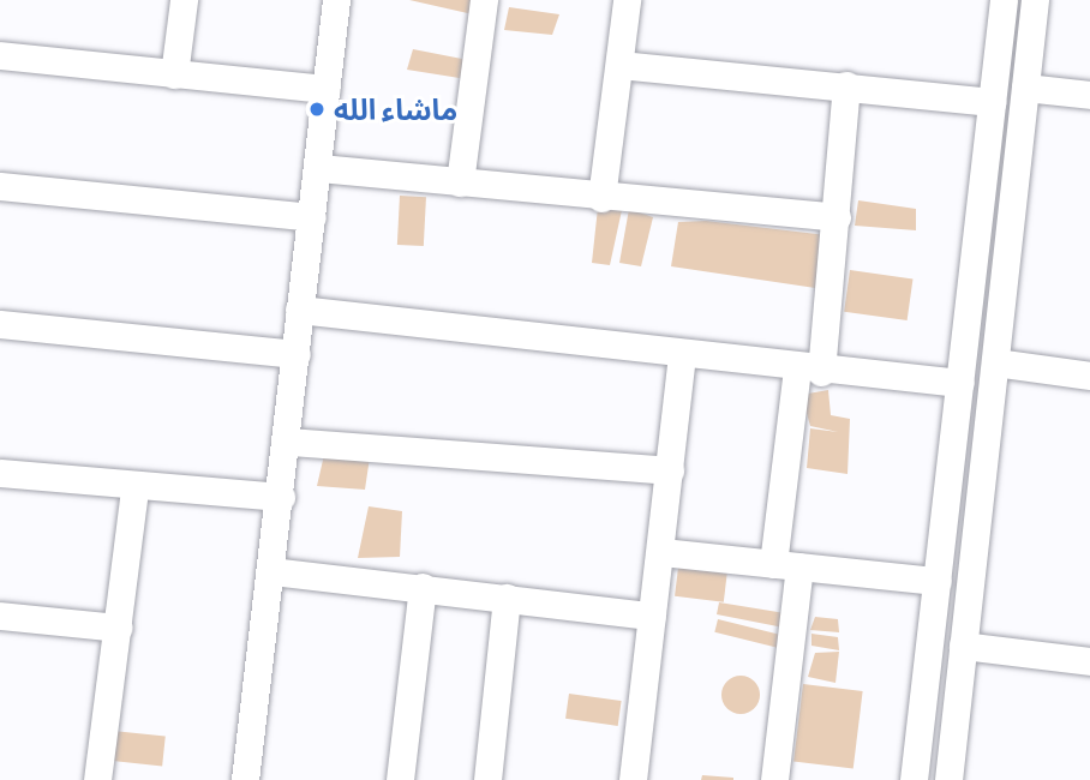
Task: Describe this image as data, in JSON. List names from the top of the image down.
{
  "places": ["ماشاء الله"]
}
